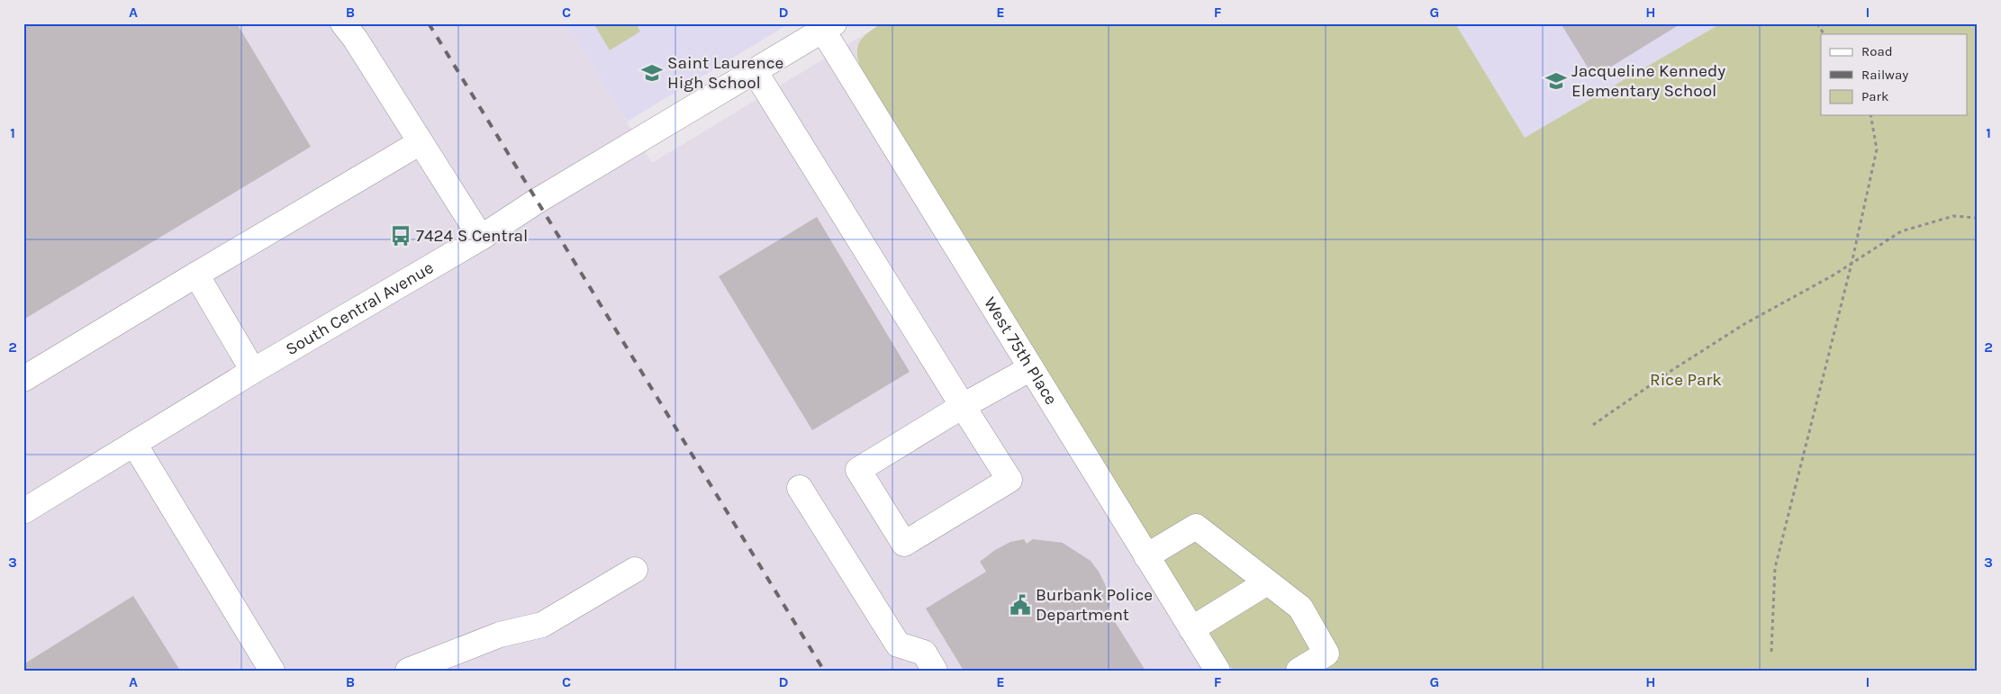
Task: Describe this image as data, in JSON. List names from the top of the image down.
{
  "streets": {
    "street": ["South Central Avenue", "West 75th Place"]
  },
  "crossings": [
    ["South Central Avenue", "West 75th Place"]
  ],
  "parks": ["Rice Park"],
  "places": {
    "school or university": ["Saint Laurence High School", "Jacqueline Kennedy Elementary School"],
    "bus stop": ["7424 S Central"],
    "public building": ["Burbank Police Department"]
  },
  "legend": ["Road", "Railway", "Park"],
  "grid": {
    "columns": [
      "A",
      "B",
      "C",
      "D",
      "E",
      "F",
      "G",
      "H",
      "I"
    ],
    "rows": ["1", "2", "3"]
  }
}
